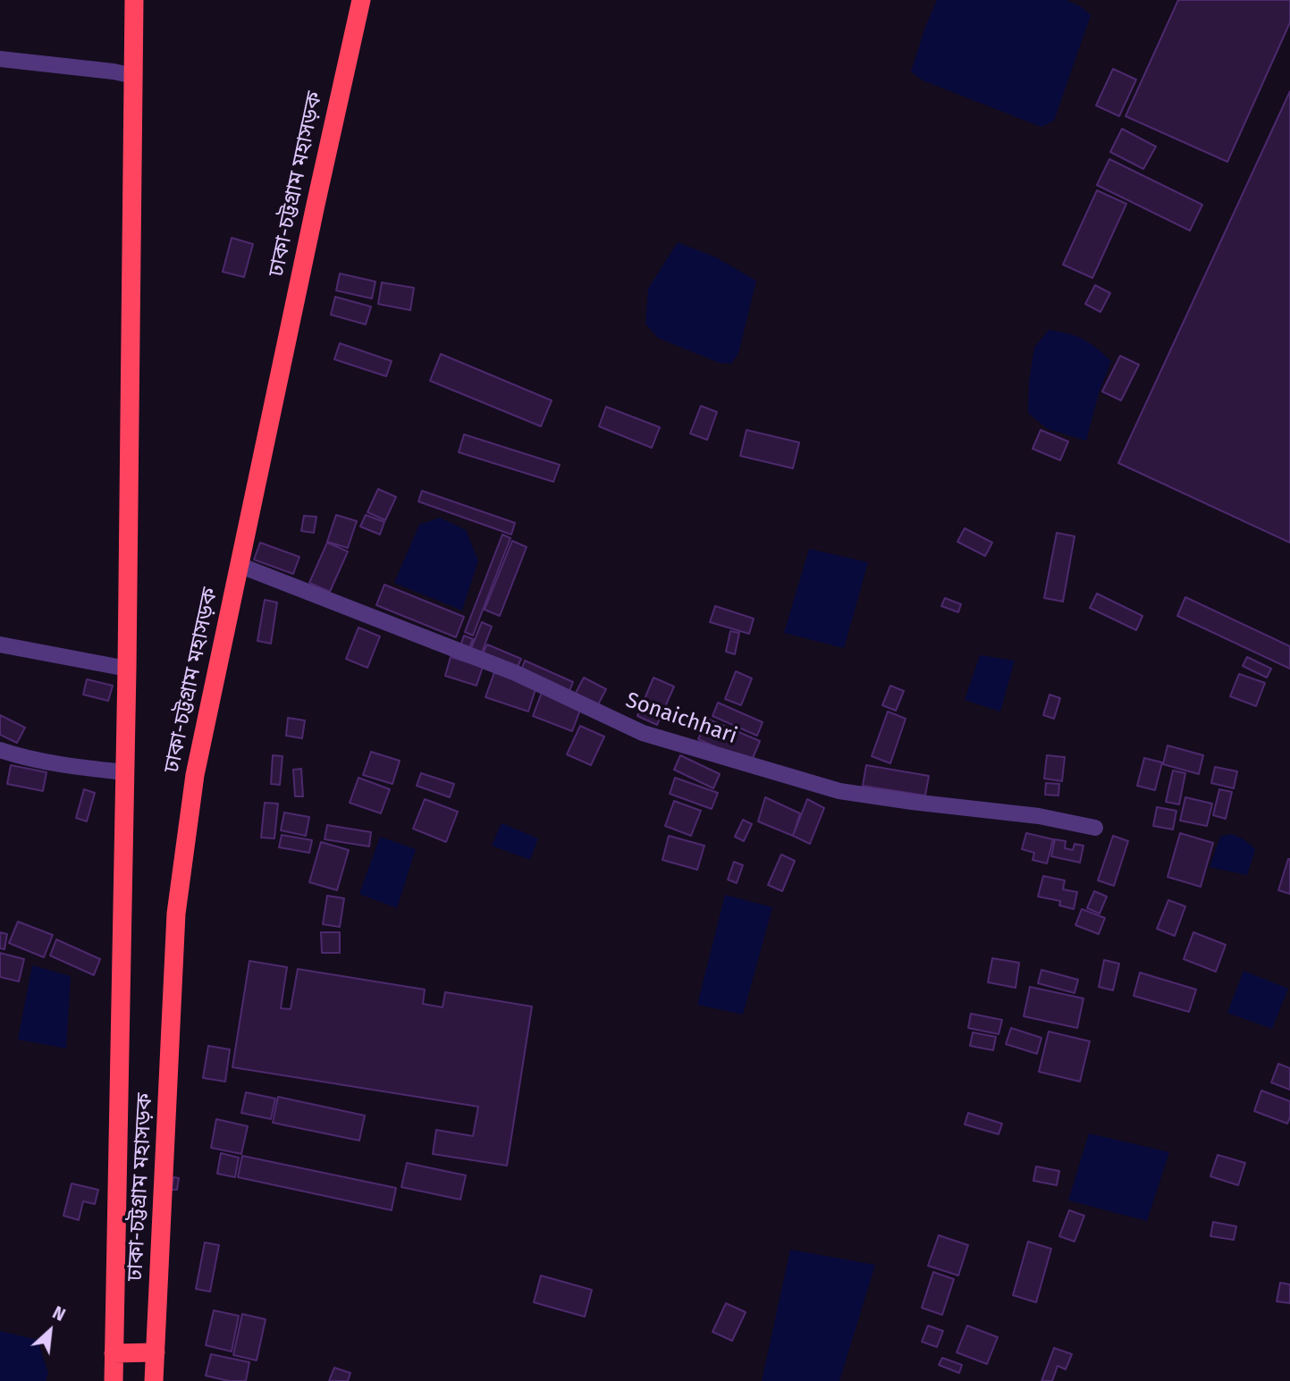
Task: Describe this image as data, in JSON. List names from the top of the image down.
{
  "streets": {
    "highway": ["ঢাকা-চট্টগ্রাম মহাসড়ক"],
    "street": ["Sonaichhari"]
  },
  "crossings": [
    ["ঢাকা-চট্টগ্রাম মহাসড়ক", "Sonaichhari"]
  ],
  "north": "top right"
}
